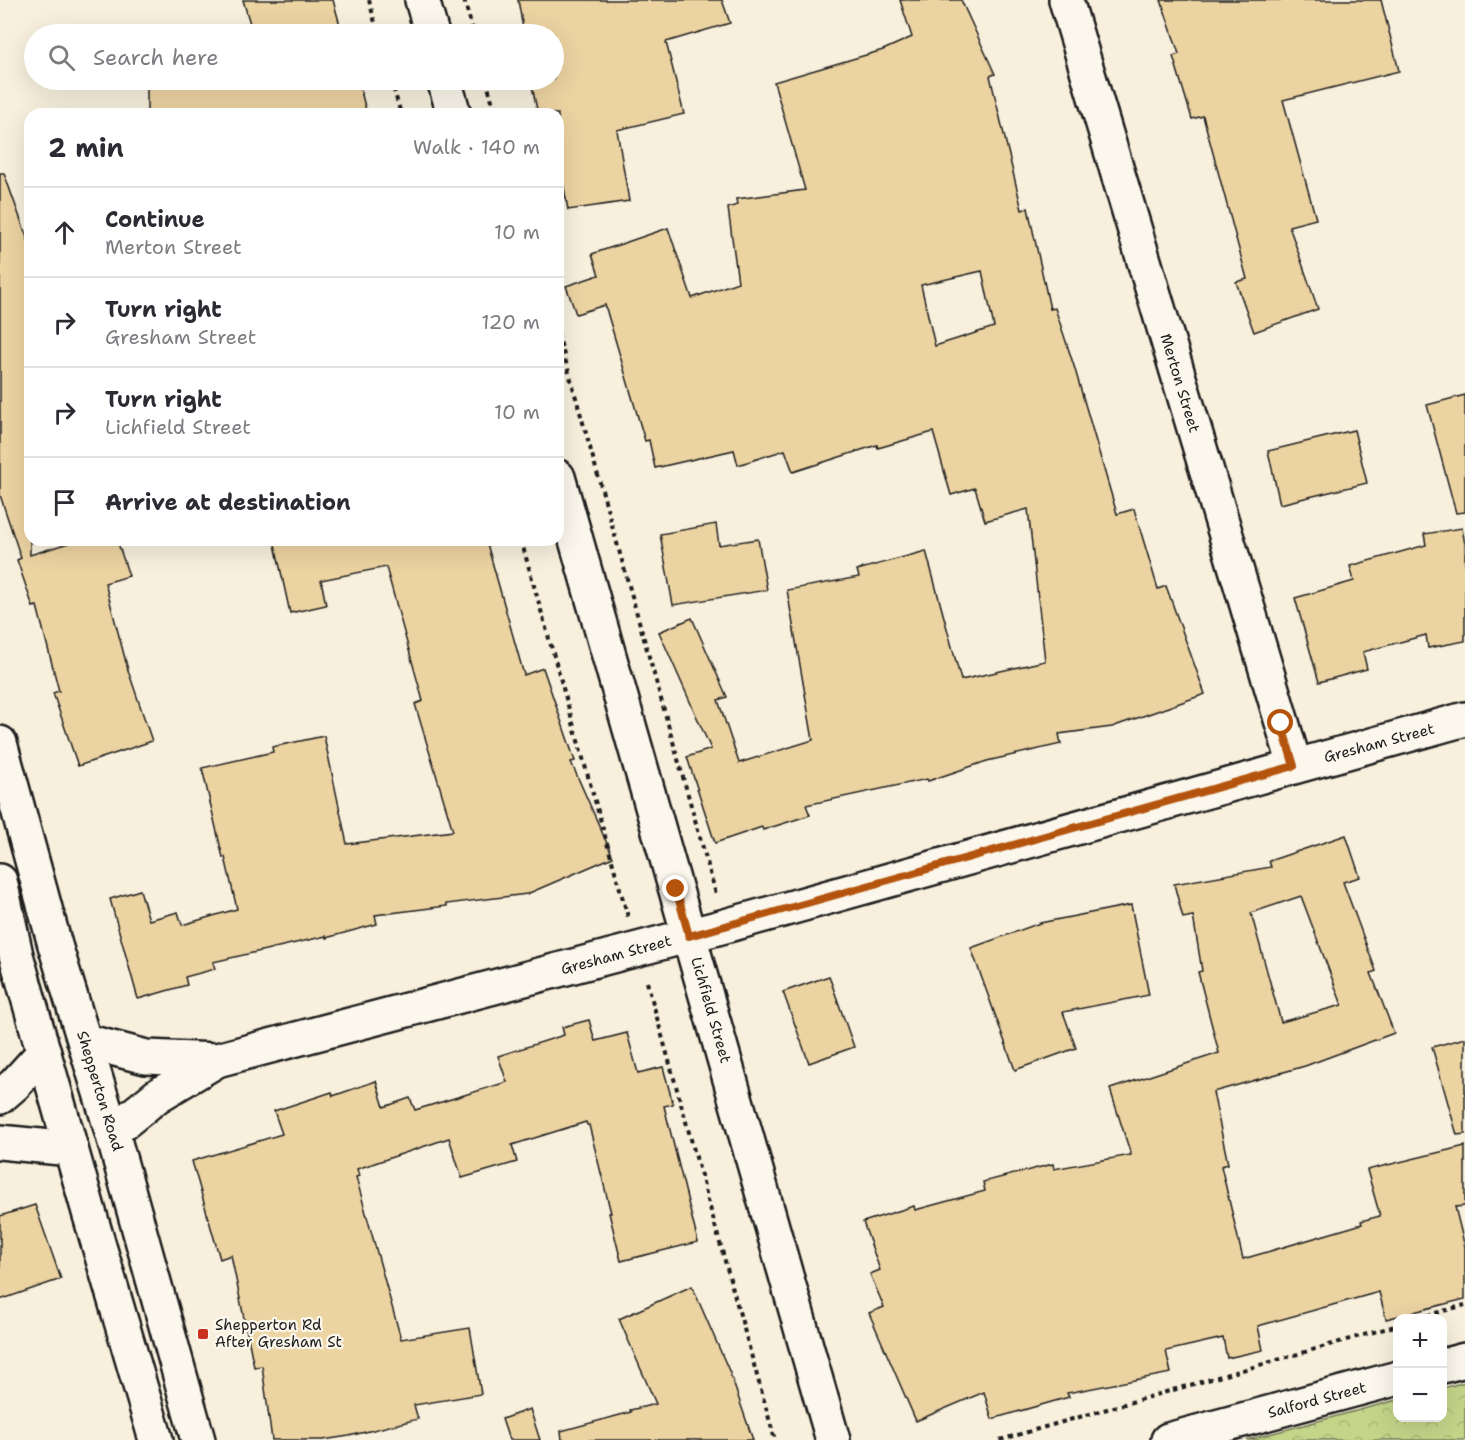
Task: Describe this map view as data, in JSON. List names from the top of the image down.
{
  "streets": {
    "main road": [
      "Merton Street",
      "Gresham Street",
      "Lichfield Street",
      "Shepperton Road",
      "Salford Street"
    ]
  },
  "crossings": [
    ["Merton Street", "Gresham Street"],
    ["Gresham Street", "Lichfield Street"],
    ["Gresham Street", "Shepperton Road"]
  ],
  "places": {
    "transit": ["Shepperton Rd After Gresham St"]
  },
  "page": {
    "search": "Search here",
    "heading": ["2 min", "Walk · 140 m"],
    "list": [
      ["Continue", "Merton Street", "10 m"],
      ["Turn right", "Gresham Street", "120 m"],
      ["Turn right", "Lichfield Street", "10 m"],
      "Arrive at destination"
    ],
    "map_buttons": ["+", "−"]
  }
}
